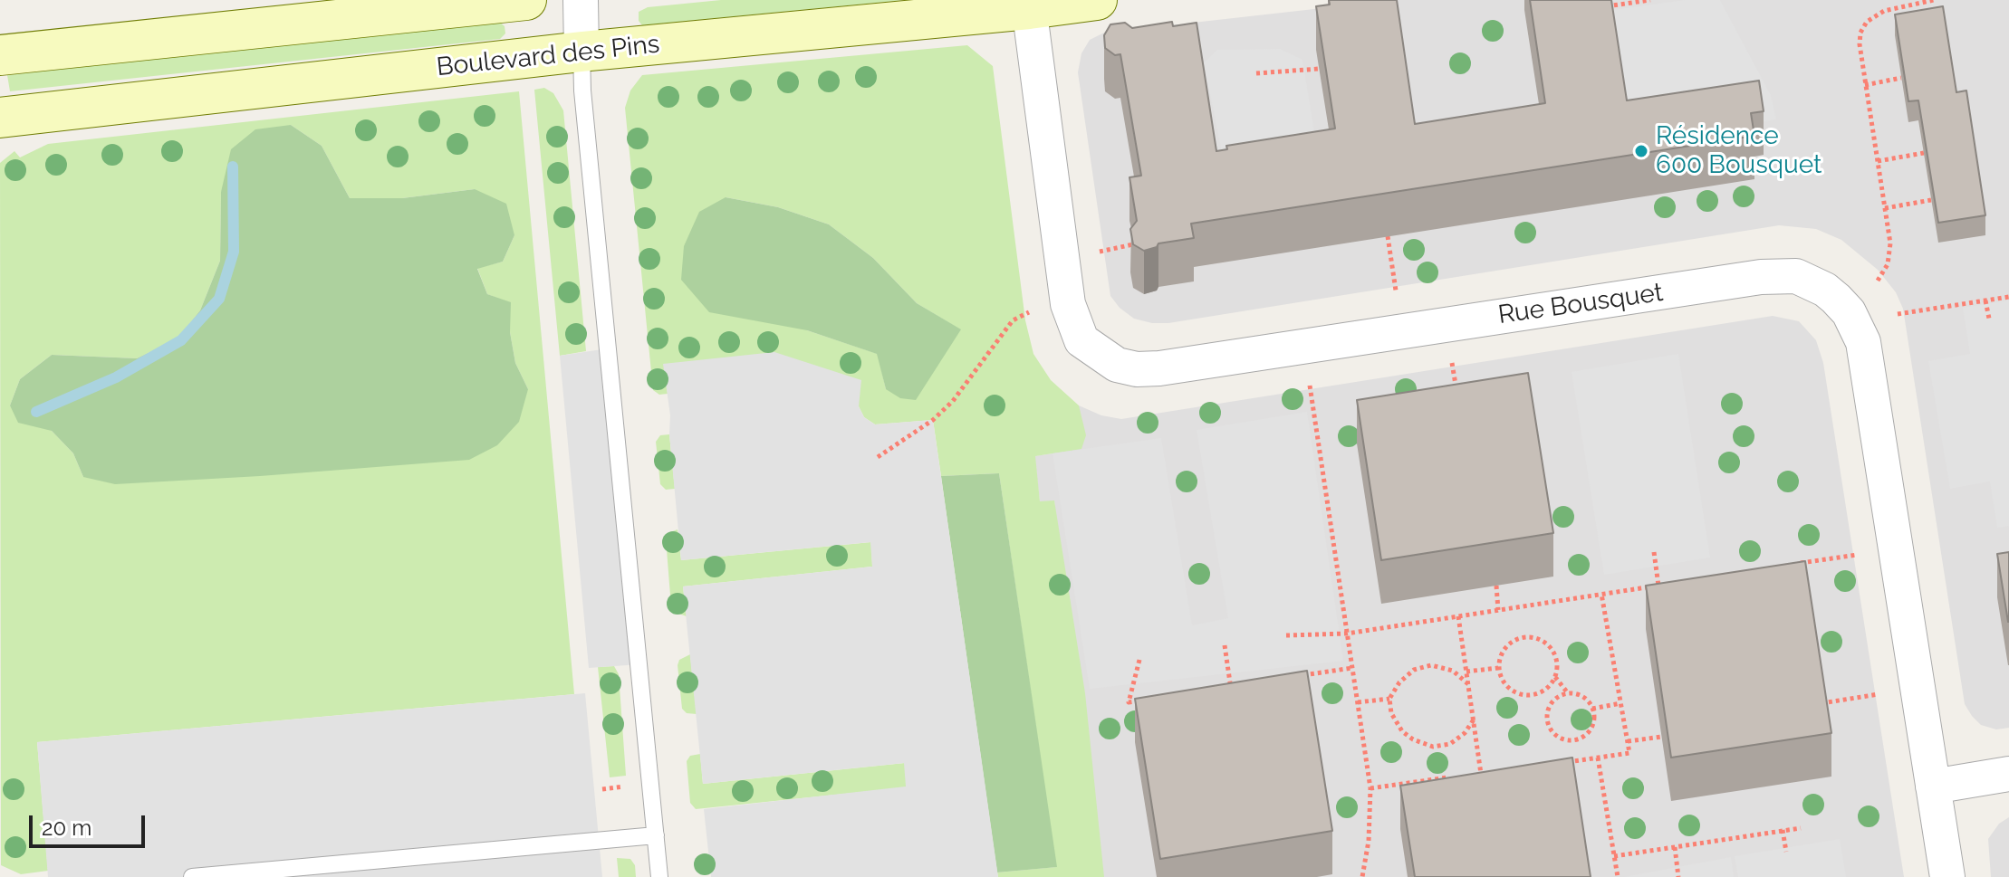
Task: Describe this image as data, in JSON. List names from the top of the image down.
{
  "streets": {
    "street": ["Boulevard des Pins", "Rue Bousquet"]
  },
  "crossings": [
    ["Boulevard des Pins", "Rue Bousquet"]
  ],
  "places": ["Résidence 600 Bousquet"],
  "scale_bar": "20 m"
}
